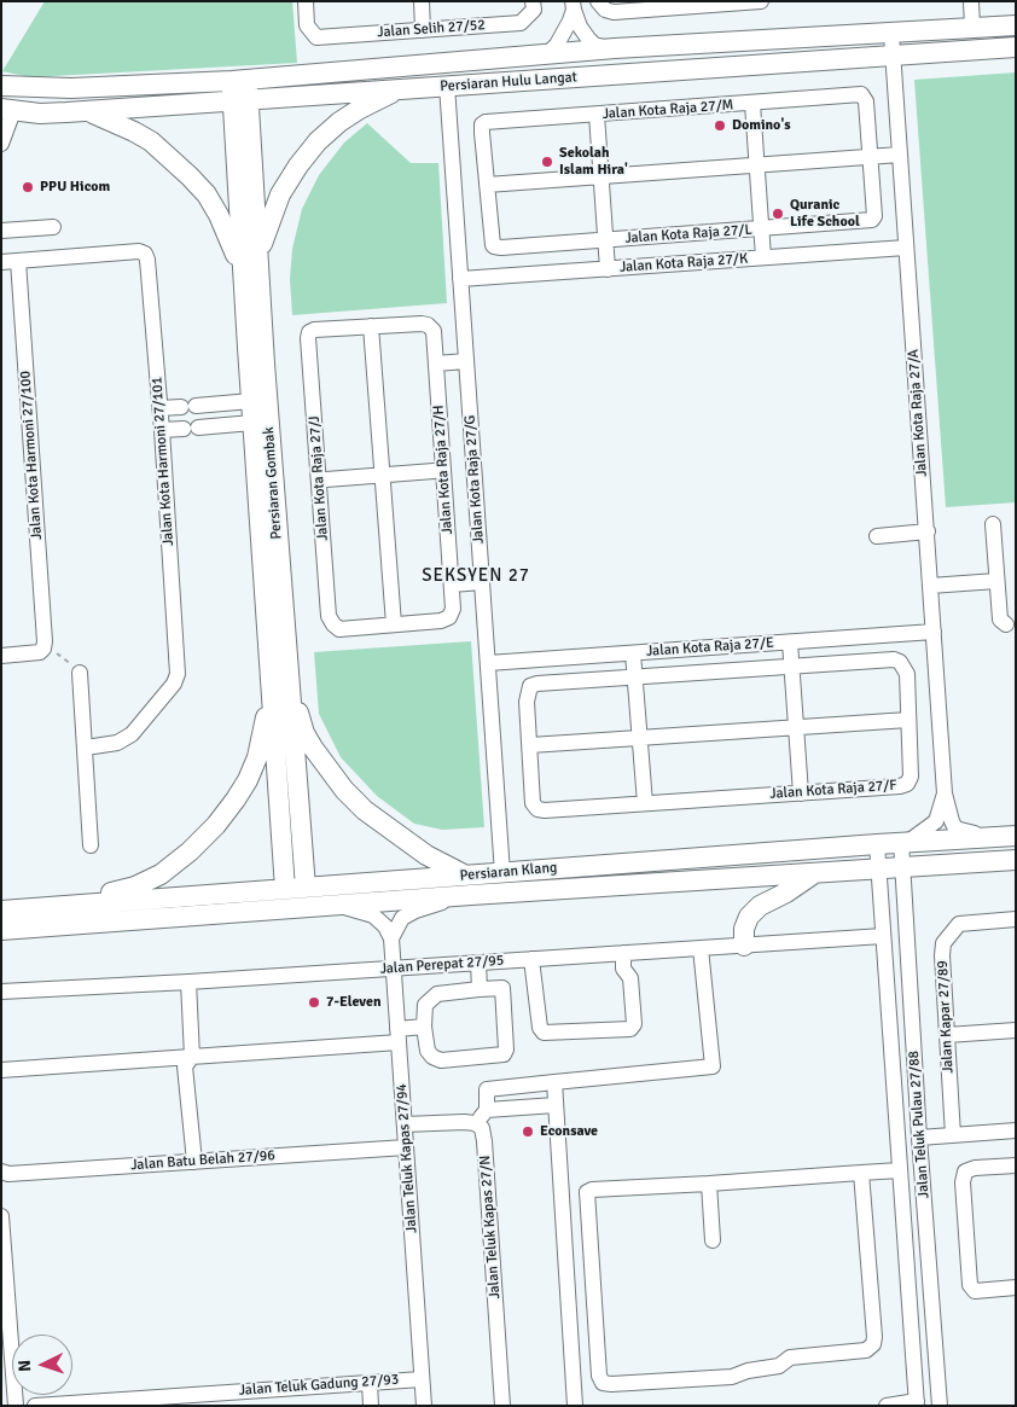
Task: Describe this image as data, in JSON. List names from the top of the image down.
{
  "streets": {
    "main road": ["Persiaran Hulu Langat", "Persiaran Gombak", "Persiaran Klang"],
    "street": [
      "Jalan Selih 27/52",
      "Jalan Kota Raja 27/M",
      "Jalan Kota Raja 27/L",
      "Jalan Kota Raja 27/K",
      "Jalan Kota Raja 27/A",
      "Jalan Kota Harmoni 27/100",
      "Jalan Kota Harmoni 27/101",
      "Jalan Kota Raja 27/H",
      "Jalan Kota Raja 27/J",
      "Jalan Kota Raja 27/G",
      "Jalan Kota Raja 27/E",
      "Jalan Kota Raja 27/F",
      "Jalan Perepat 27/95",
      "Jalan Kapar 27/89",
      "Jalan Teluk Pulau 27/88",
      "Jalan Teluk Kapas 27/94",
      "Jalan Batu Belah 27/96",
      "Jalan Teluk Kapas 27/N",
      "Jalan Teluk Gadung 27/93"
    ]
  },
  "crossings": [
    ["Persiaran Hulu Langat", "Jalan Kota Raja 27/A"],
    ["Persiaran Hulu Langat", "Jalan Kota Raja 27/G"],
    ["Persiaran Hulu Langat", "Persiaran Gombak"],
    ["Jalan Kota Raja 27/M", "Jalan Kota Raja 27/L"],
    ["Jalan Kota Raja 27/K", "Jalan Kota Raja 27/A"],
    ["Jalan Kota Raja 27/K", "Jalan Kota Raja 27/G"],
    ["Jalan Kota Raja 27/A", "Jalan Kota Raja 27/E"],
    ["Jalan Kota Raja 27/A", "Persiaran Klang"],
    ["Jalan Kota Raja 27/A", "Jalan Teluk Pulau 27/88"],
    ["Jalan Kota Harmoni 27/100", "Jalan Kota Harmoni 27/101"],
    ["Jalan Kota Raja 27/H", "Jalan Kota Raja 27/J"],
    ["Jalan Kota Raja 27/G", "Jalan Kota Raja 27/E"],
    ["Jalan Kota Raja 27/G", "Persiaran Klang"],
    ["Persiaran Gombak", "Persiaran Klang"],
    ["Persiaran Klang", "Jalan Teluk Pulau 27/88"],
    ["Jalan Perepat 27/95", "Jalan Teluk Pulau 27/88"],
    ["Jalan Perepat 27/95", "Jalan Teluk Kapas 27/94"],
    ["Jalan Teluk Kapas 27/94", "Jalan Batu Belah 27/96"],
    ["Jalan Teluk Kapas 27/94", "Jalan Teluk Gadung 27/93"]
  ],
  "districts": ["SEKSYEN 27"],
  "places": [
    "Domino's",
    "Sekolah Islam Hira'",
    "PPU Hicom",
    "Quranic Life School",
    "7-Eleven",
    "Econsave"
  ],
  "north": "left"
}
